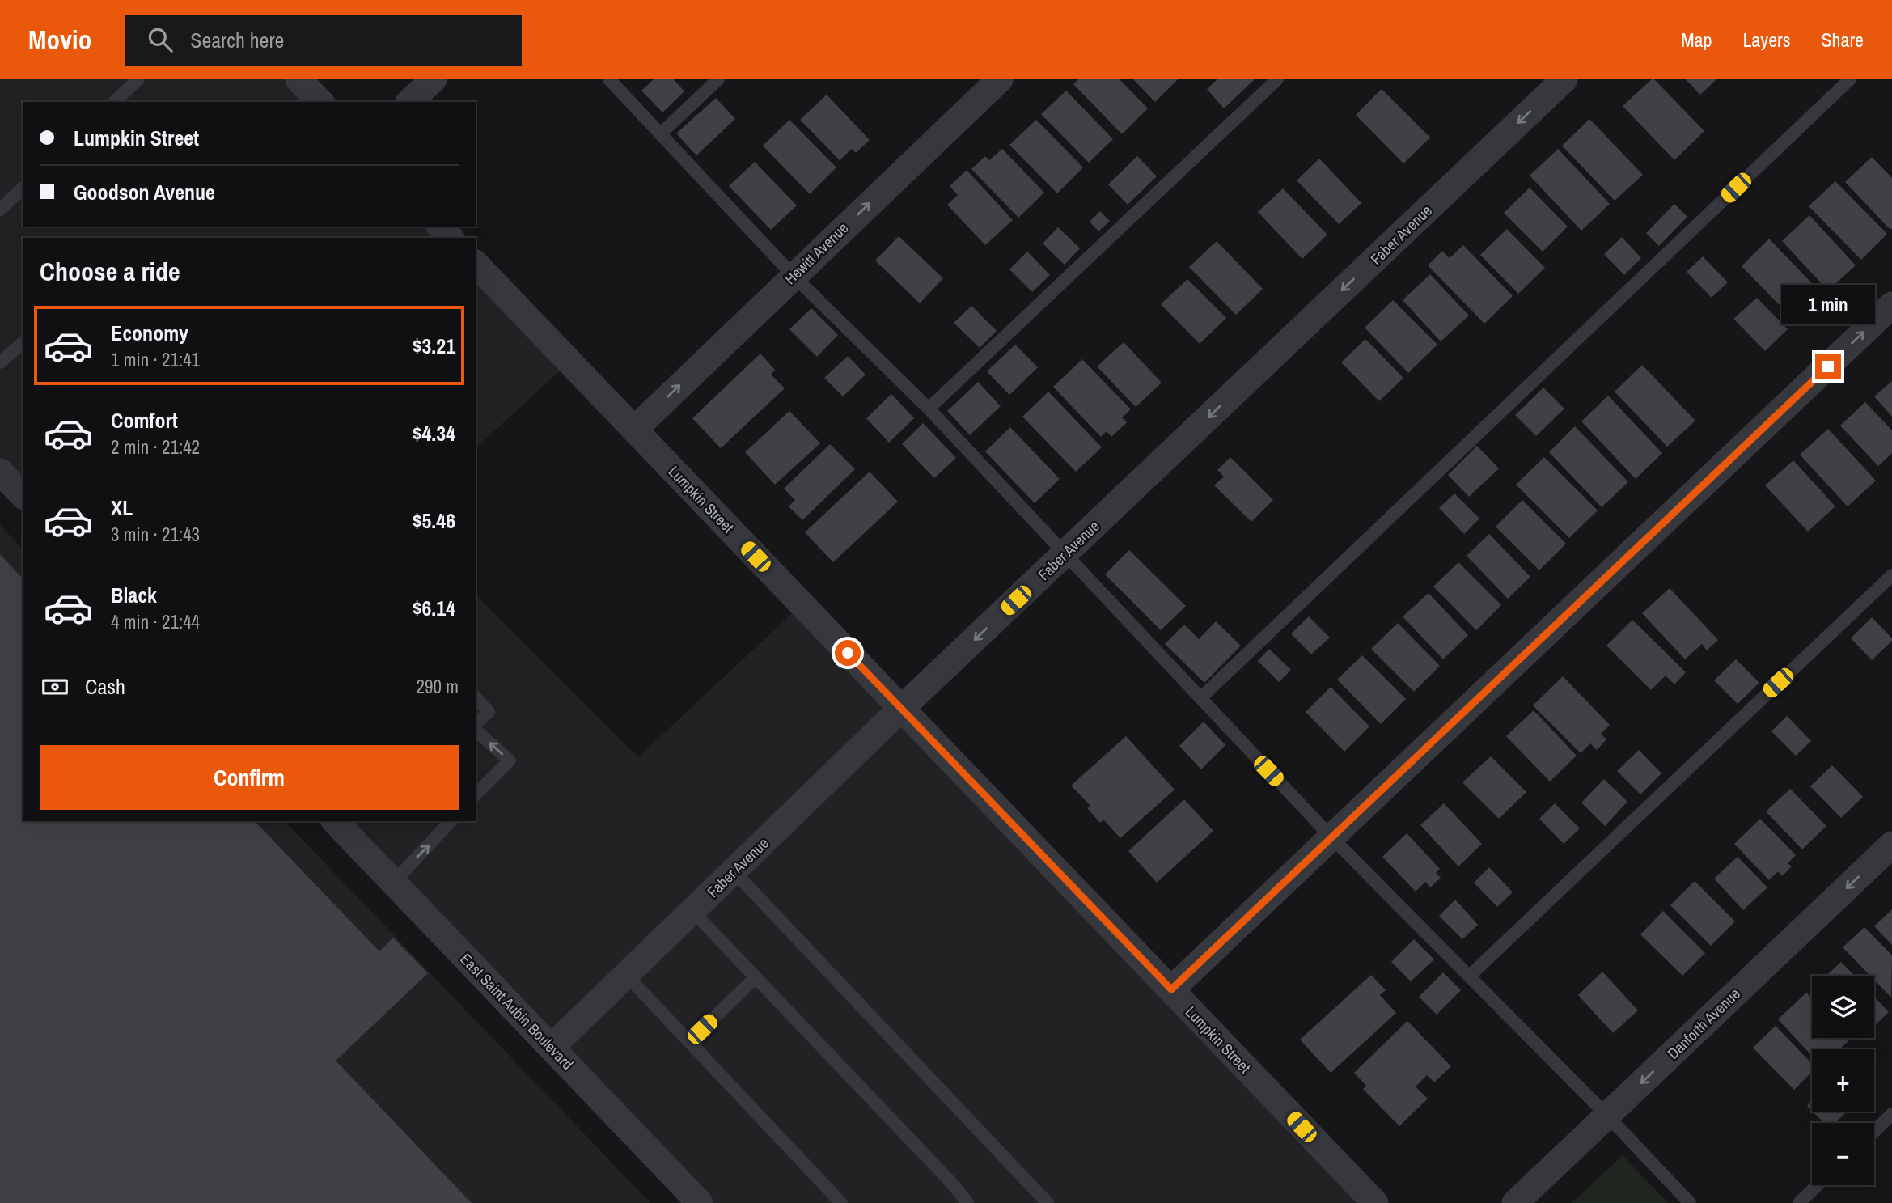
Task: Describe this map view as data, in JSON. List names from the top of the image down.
{
  "streets": {
    "street": [
      "Faber Avenue",
      "Hewitt Avenue",
      "Lumpkin Street",
      "East Saint Aubin Boulevard",
      "Danforth Avenue"
    ]
  },
  "crossings": [
    ["Faber Avenue", "Lumpkin Street"],
    ["Faber Avenue", "East Saint Aubin Boulevard"],
    ["Hewitt Avenue", "Lumpkin Street"]
  ],
  "one_way": ["Faber Avenue", "Hewitt Avenue", "Danforth Avenue"],
  "page": {
    "header": "Movio",
    "search": "Search here",
    "nav": ["Map", "Layers", "Share"],
    "banner": ["Lumpkin Street", "Goodson Avenue"],
    "heading": "Choose a ride",
    "bubble": "1 min",
    "list": [
      {
        "name": "Economy",
        "note": "1 min · 21:41",
        "value": "$3.21"
      },
      {
        "name": "Comfort",
        "note": "2 min · 21:42",
        "value": "$4.34"
      },
      {
        "name": "XL",
        "note": "3 min · 21:43",
        "value": "$5.46"
      },
      {
        "name": "Black",
        "note": "4 min · 21:44",
        "value": "$6.14"
      }
    ],
    "pay": ["Cash", "290 m"],
    "buttons": "Confirm",
    "map_buttons": ["+", "−"]
  }
}
